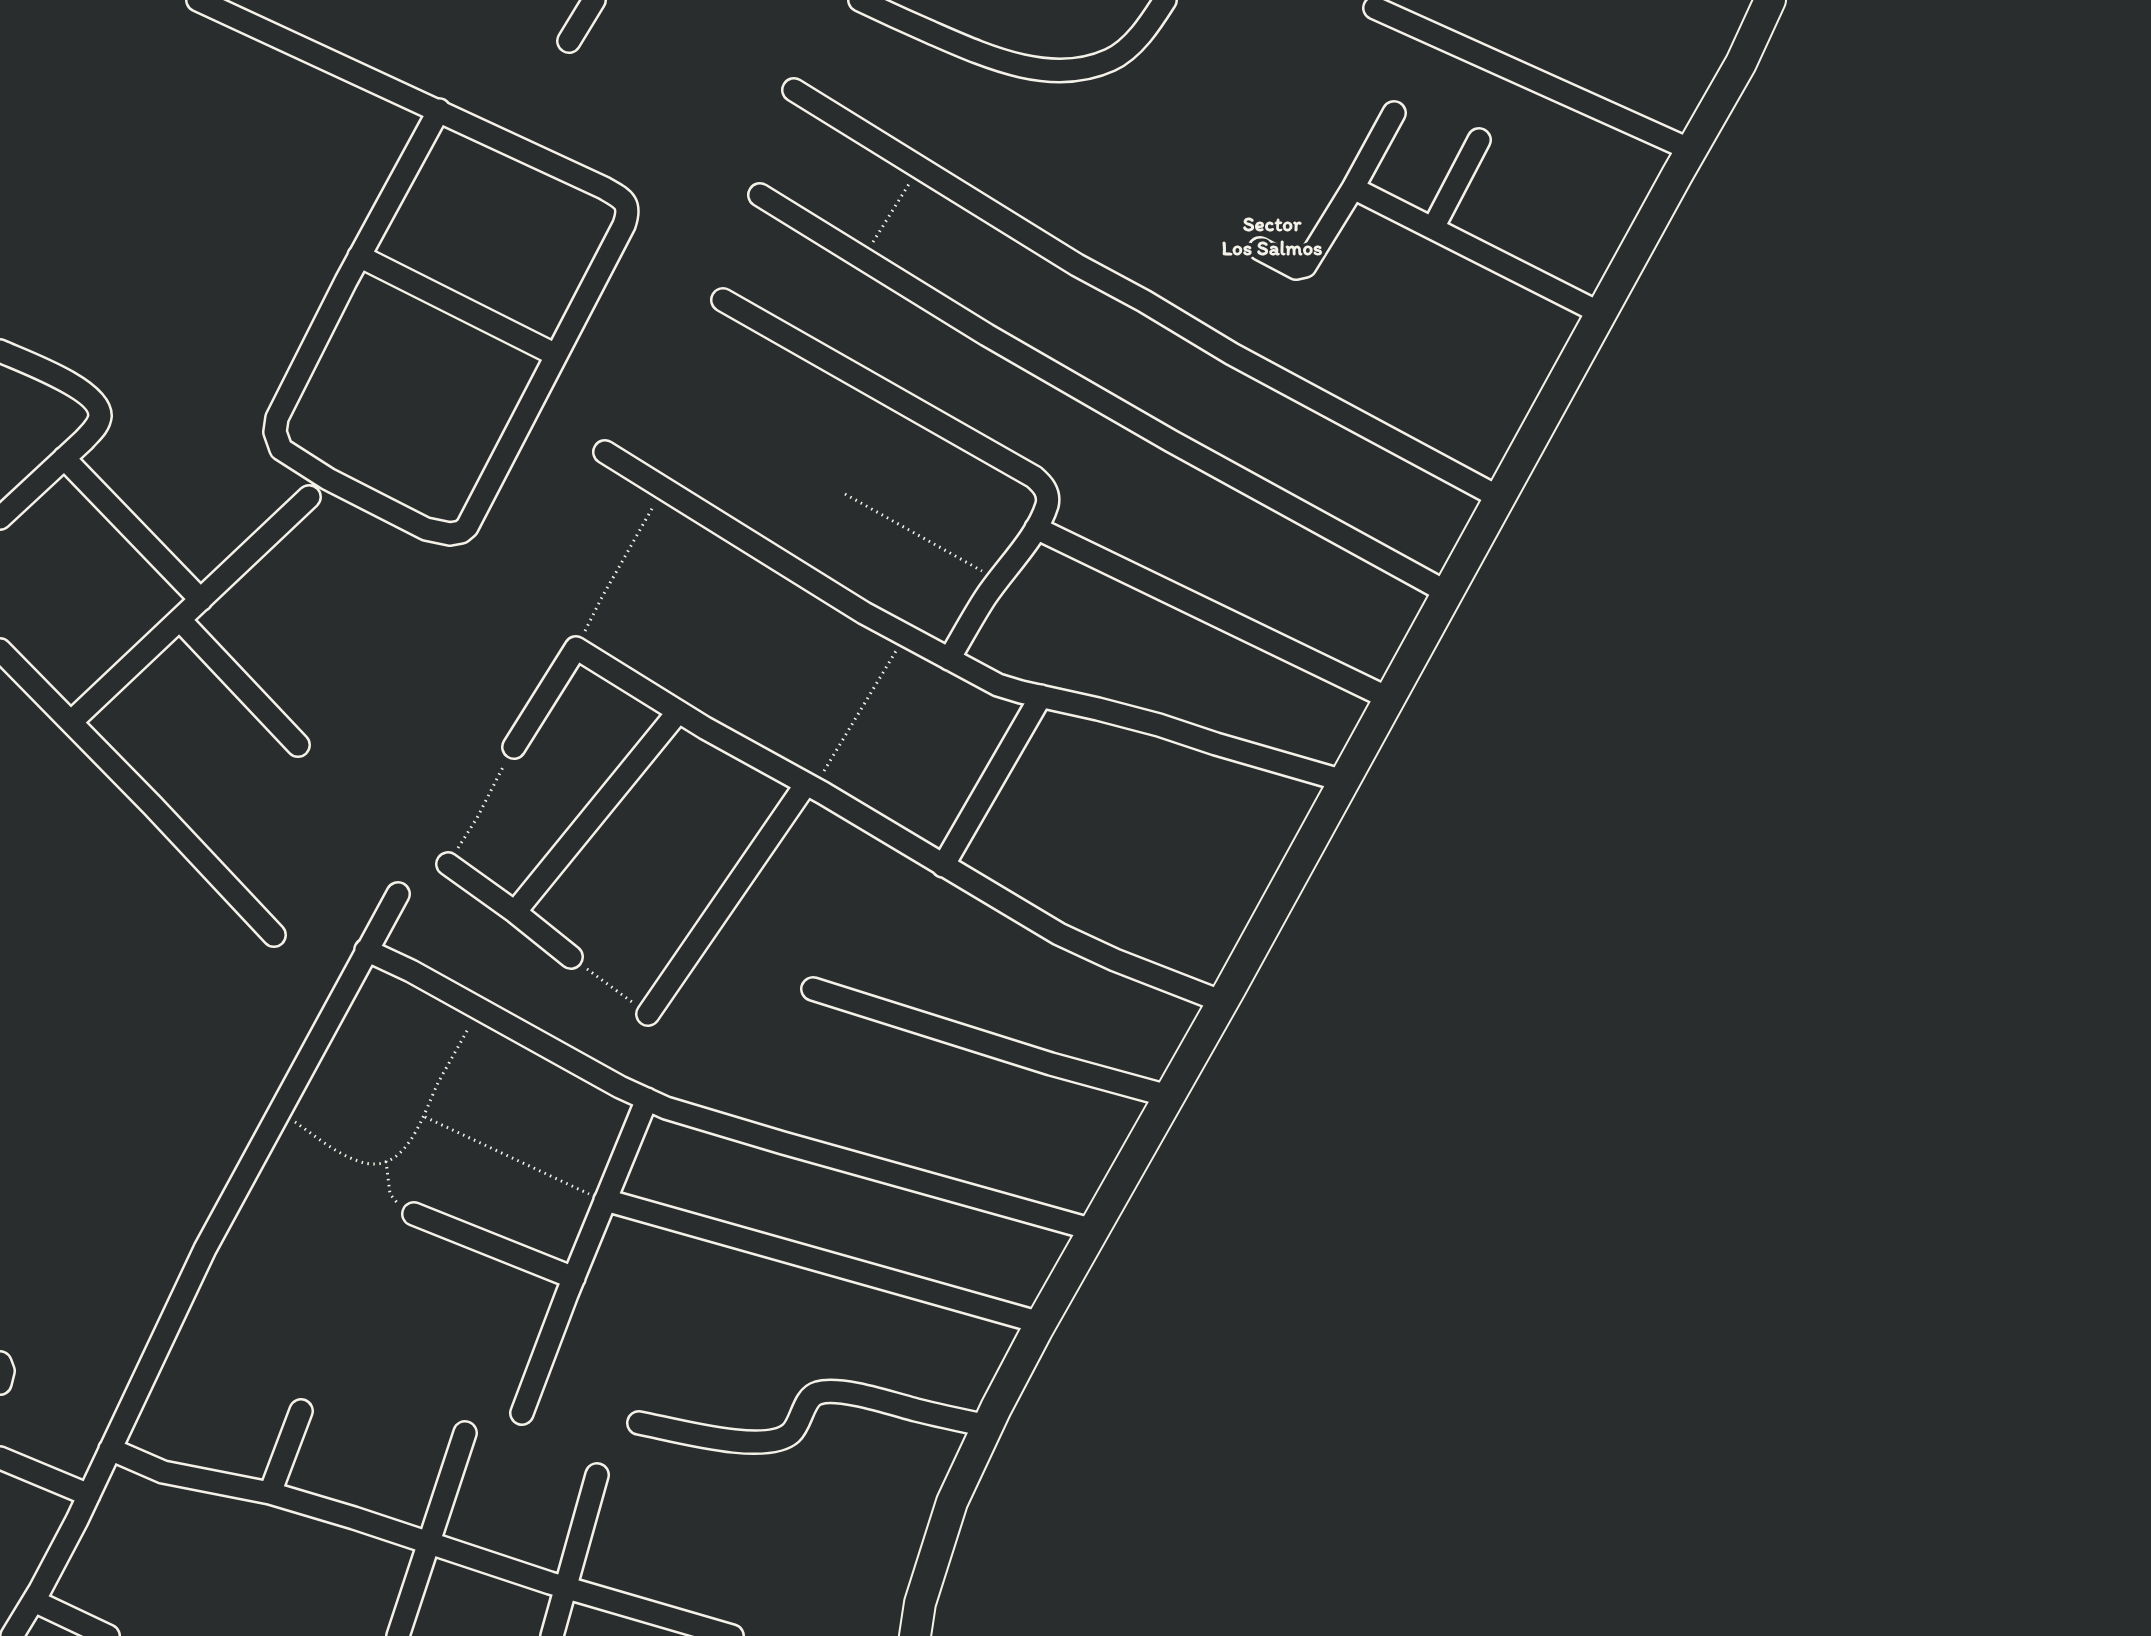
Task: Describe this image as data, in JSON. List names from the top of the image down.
{
  "districts": ["Sector Los Salmos"]
}
